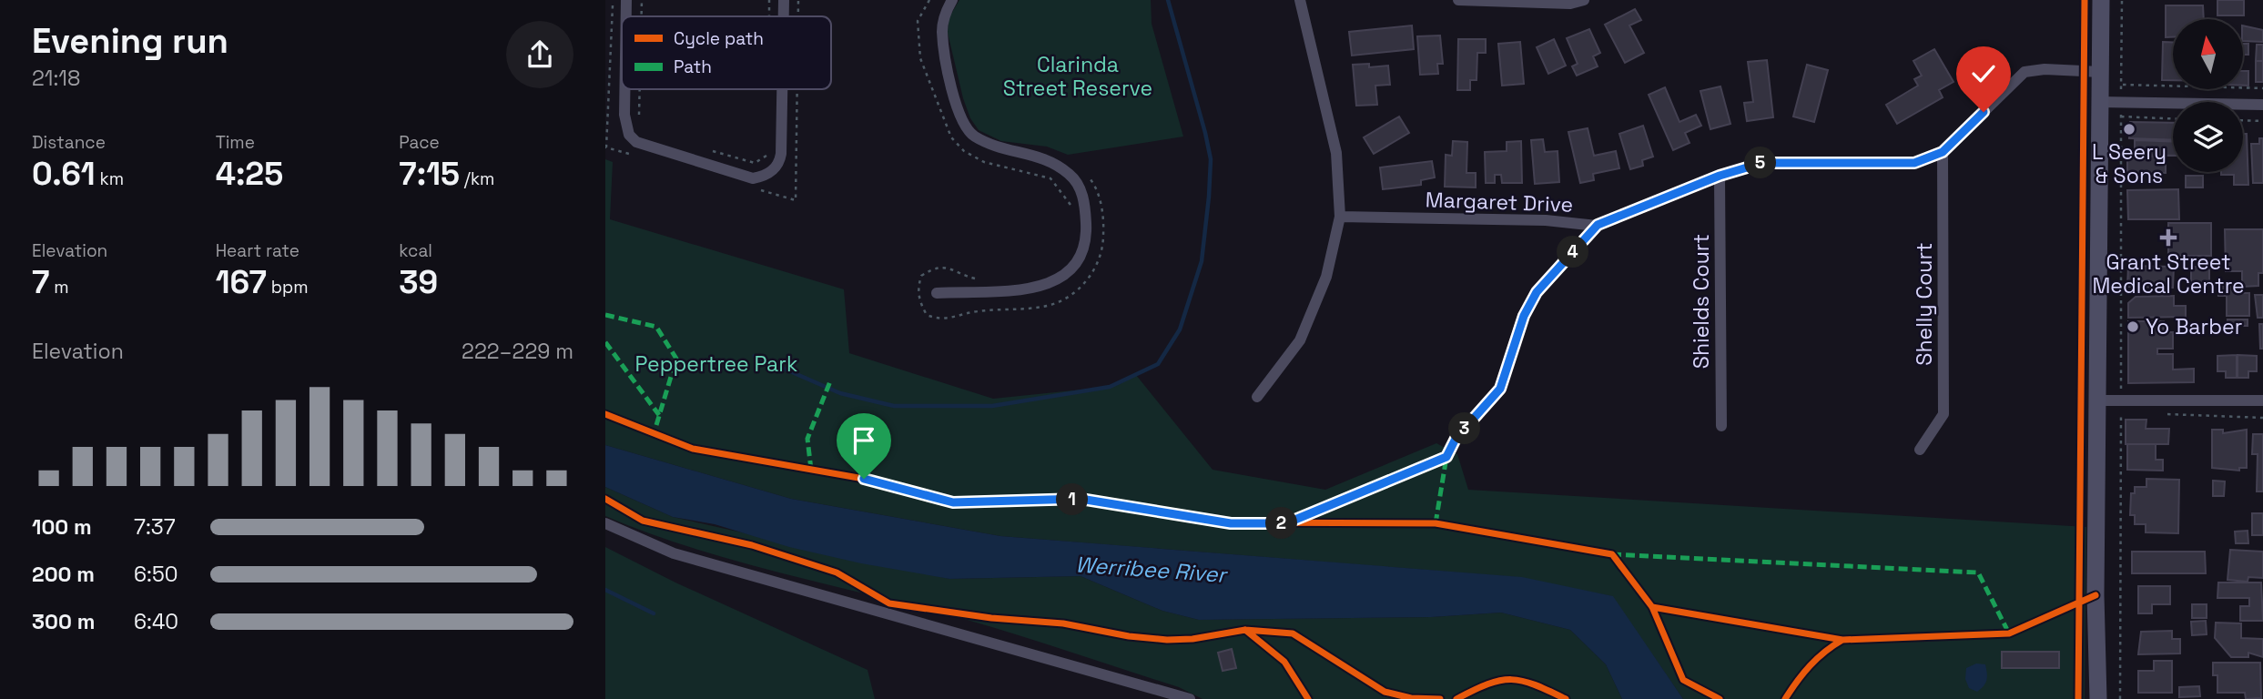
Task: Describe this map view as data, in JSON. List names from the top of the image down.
{
  "streets": {
    "street": ["Margaret Drive", "Shields Court", "Shelly Court"]
  },
  "crossings": [
    ["Margaret Drive", "Shields Court"],
    ["Margaret Drive", "Shelly Court"]
  ],
  "water": ["Werribee River"],
  "parks": ["Clarinda Street Reserve", "Peppertree Park"],
  "places": {
    "other": ["L Seery & Sons", "Yo Barber"],
    "health": ["Grant Street Medical Centre"]
  },
  "legend": ["Cycle path", "Path"],
  "north": "top",
  "page": {
    "heading": ["Evening run", "21:18"],
    "stats": [
      ["Distance", "0.61 km"],
      ["Time", "4:25"],
      ["Pace", "7:15 /km"],
      ["Elevation", "7 m"],
      ["Heart rate", "167 bpm"],
      ["kcal", "39"]
    ],
    "pins": [
      "5",
      "4",
      "3",
      "1",
      "2"
    ],
    "chart": ["Elevation", "222–229 m"],
    "list": [
      {
        "name": "100 m",
        "note": "7:37"
      },
      {
        "name": "200 m",
        "note": "6:50"
      },
      {
        "name": "300 m",
        "note": "6:40"
      }
    ]
  }
}
